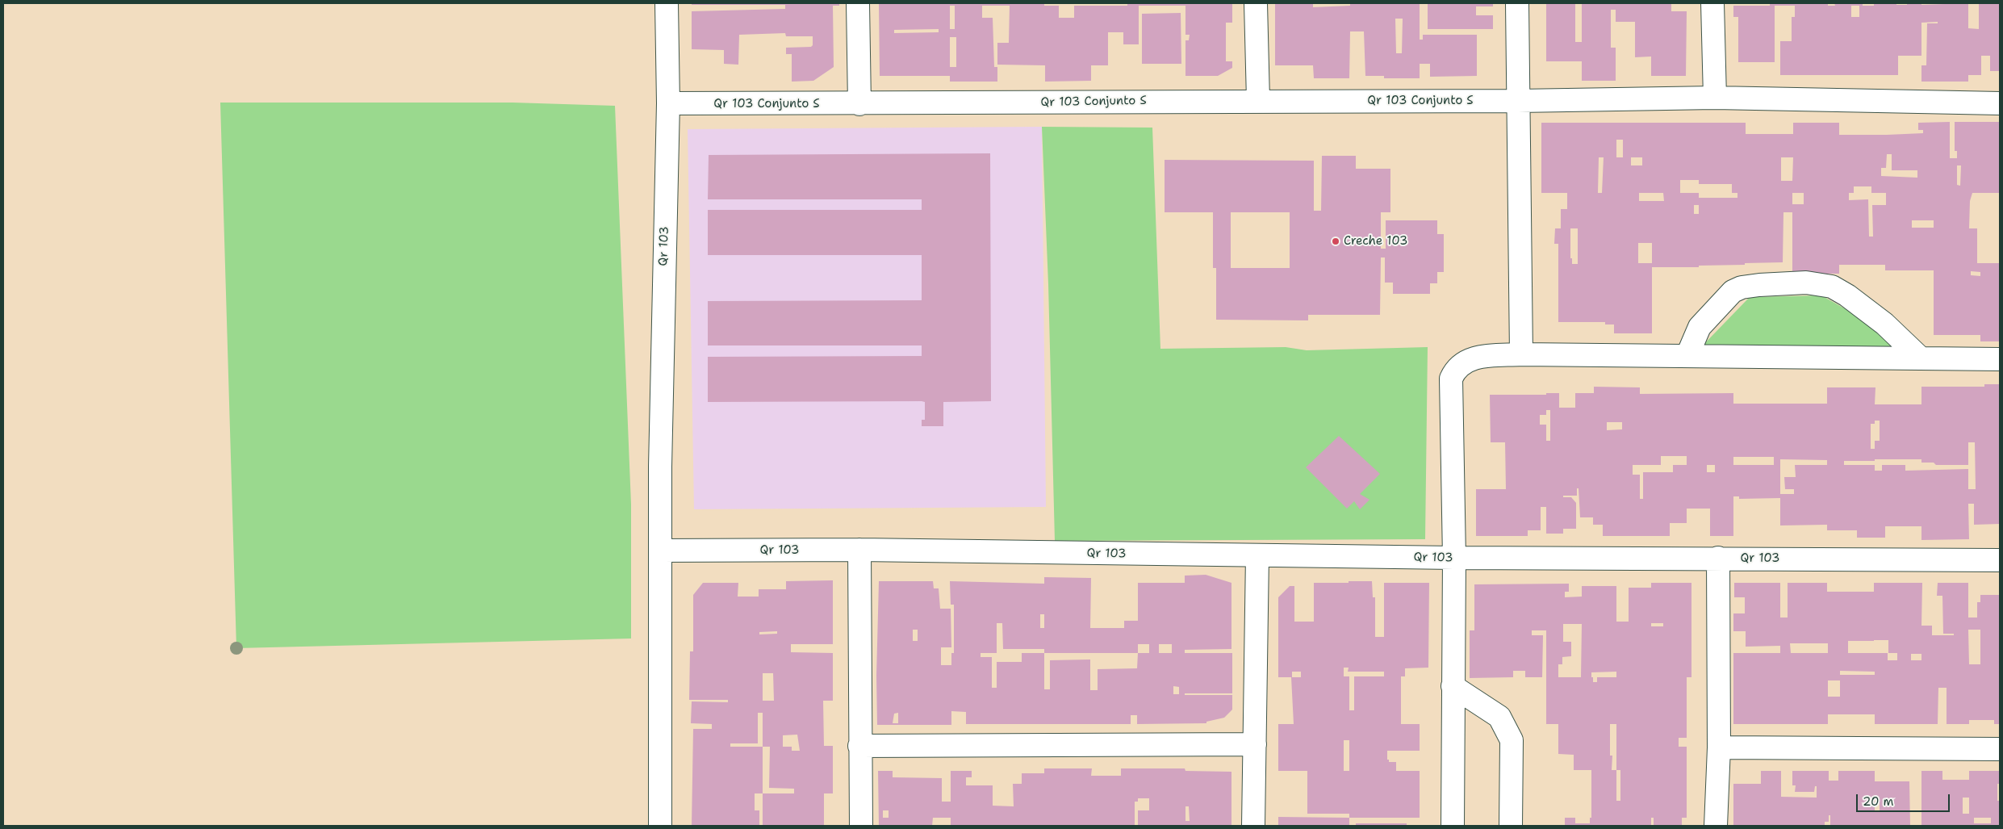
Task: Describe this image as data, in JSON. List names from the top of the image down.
{
  "streets": {
    "street": ["Qr 103 Conjunto S", "Qr 103"]
  },
  "crossings": [
    ["Qr 103 Conjunto S", "Qr 103"]
  ],
  "places": ["Creche 103"],
  "scale_bar": "20 m"
}
